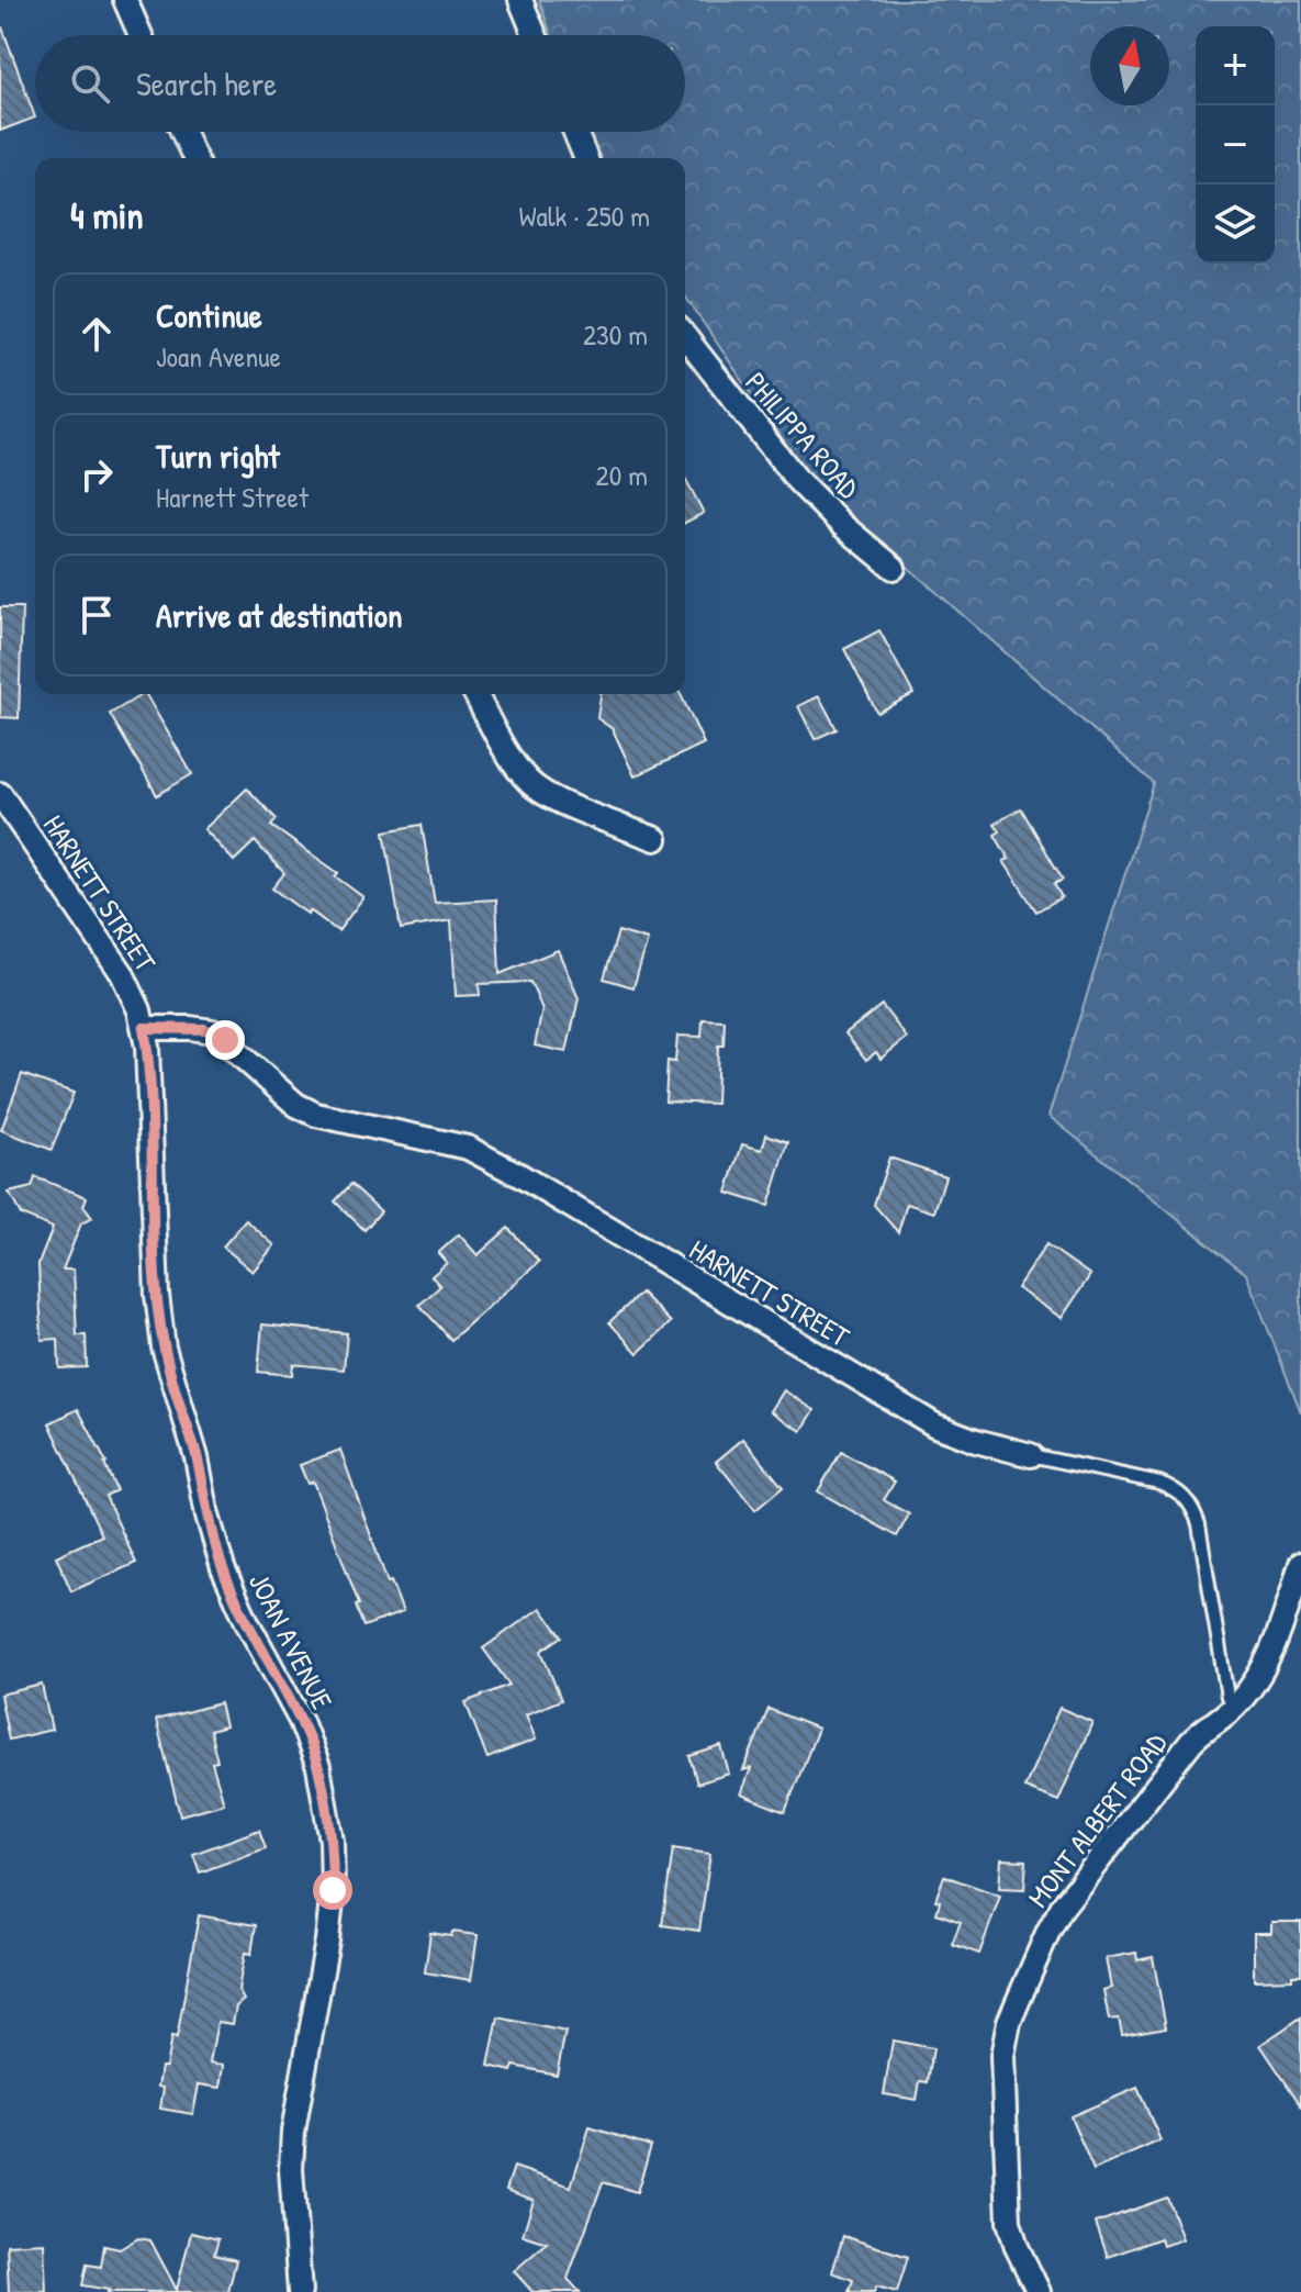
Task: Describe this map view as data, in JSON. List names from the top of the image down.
{
  "streets": {
    "street": [
      "PHILIPPA ROAD",
      "HARNETT STREET",
      "JOAN AVENUE",
      "MONT ALBERT ROAD"
    ]
  },
  "crossings": [
    ["HARNETT STREET", "JOAN AVENUE"],
    ["HARNETT STREET", "MONT ALBERT ROAD"]
  ],
  "north": "top",
  "page": {
    "map_buttons": ["+", "−"],
    "search": "Search here",
    "heading": ["4 min", "Walk · 250 m"],
    "list": [
      ["Continue", "Joan Avenue", "230 m"],
      ["Turn right", "Harnett Street", "20 m"],
      "Arrive at destination"
    ]
  }
}
